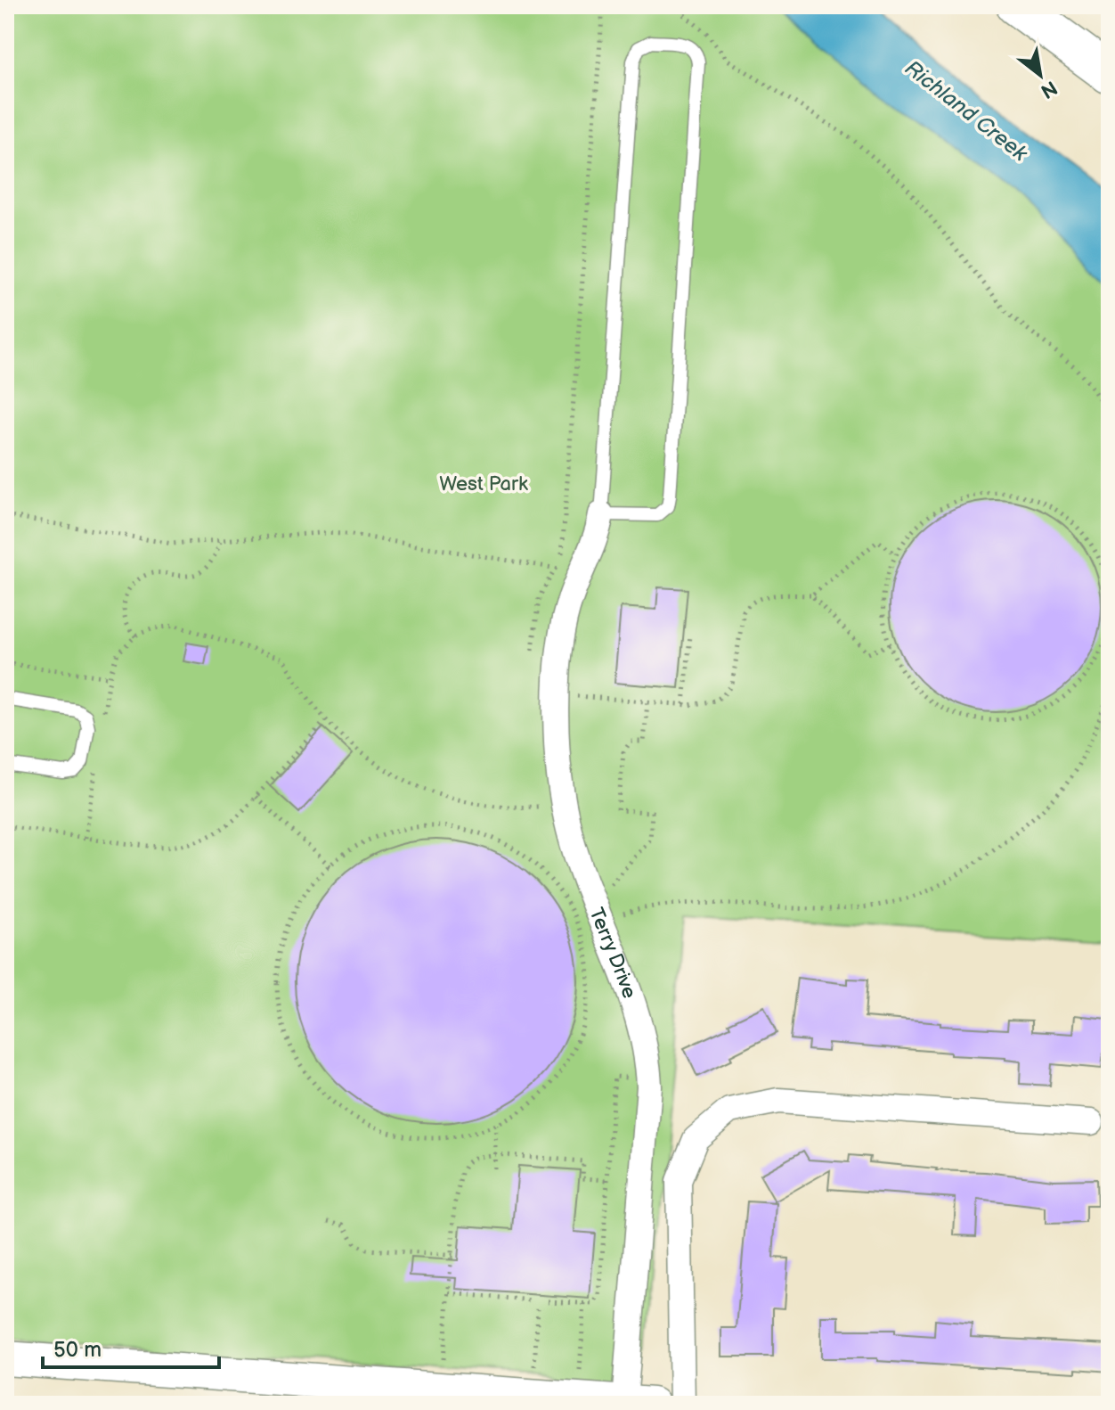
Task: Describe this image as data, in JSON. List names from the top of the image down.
{
  "streets": {
    "street": ["Terry Drive"]
  },
  "water": ["Richland Creek"],
  "parks": ["West Park"],
  "scale_bar": "50 m",
  "north": "bottom right"
}
